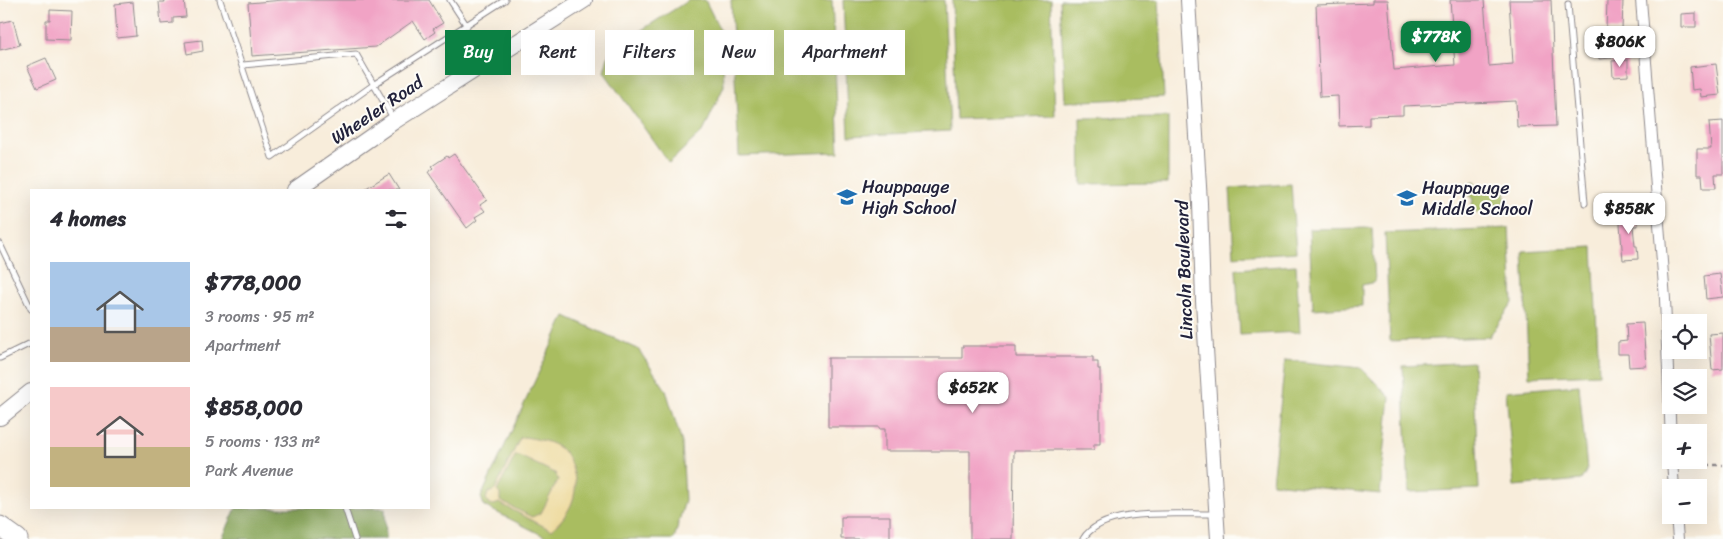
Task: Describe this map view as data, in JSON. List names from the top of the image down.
{
  "streets": {
    "main road": ["Wheeler Road"],
    "street": ["Lincoln Boulevard"]
  },
  "places": {
    "school or university": ["Hauppauge High School", "Hauppauge Middle School"]
  },
  "page": {
    "price": [
      "$778K",
      "$806K",
      "$858K",
      "$652K"
    ],
    "chip": [
      "Buy",
      "Rent",
      "Filters",
      "New",
      "Apartment"
    ],
    "heading": "4 homes",
    "list": [
      {
        "name": "$778,000",
        "note": "3 rooms · 95 m² · Apartment"
      },
      {
        "name": "$858,000",
        "note": "5 rooms · 133 m² · Park Avenue"
      }
    ],
    "map_buttons": ["+", "−"]
  }
}
